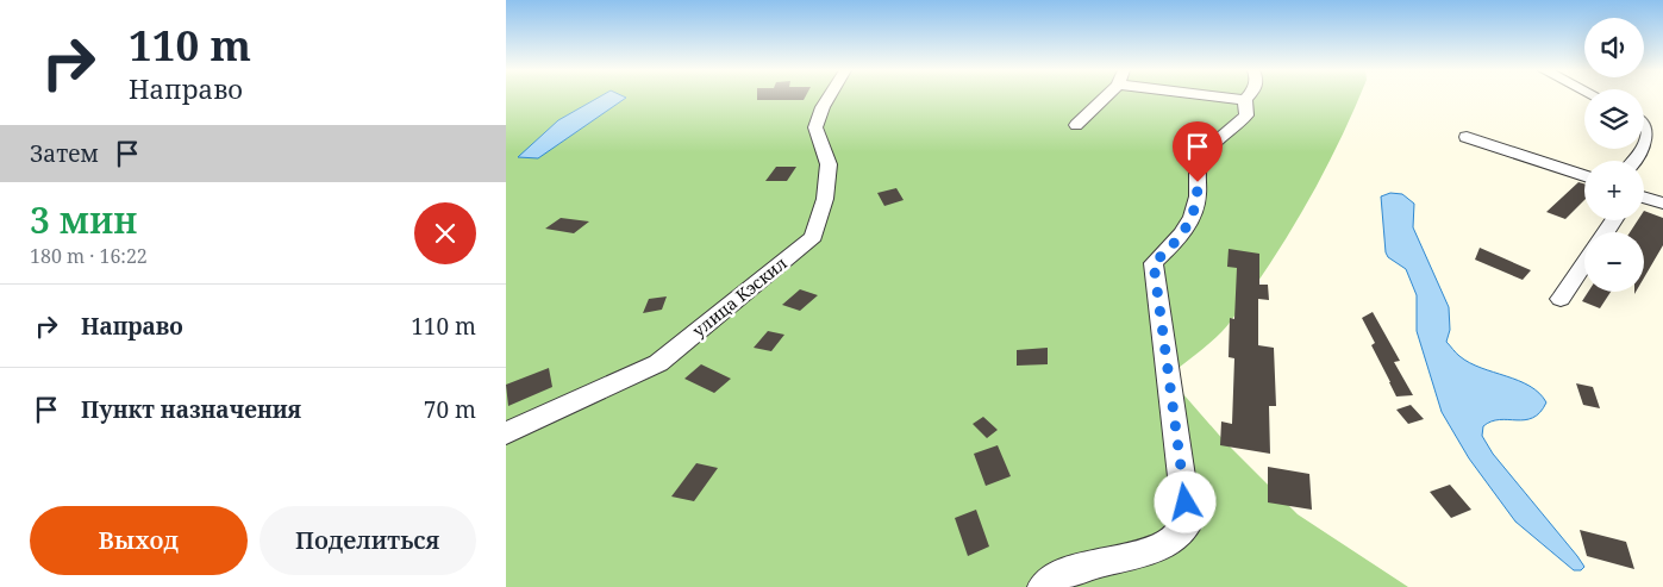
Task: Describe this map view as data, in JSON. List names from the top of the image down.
{
  "streets": {
    "street": ["улица Кэскил"]
  },
  "page": {
    "turn": ["110 m", "Направо"],
    "map_buttons": ["+", "−"],
    "then": "Затем",
    "heading": ["3 мин", "180 m · 16:22"],
    "list": [
      {
        "name": "Направо",
        "value": "110 m"
      },
      {
        "name": "Пункт назначения",
        "value": "70 m"
      }
    ],
    "buttons": ["Выход", "Поделиться"]
  }
}
